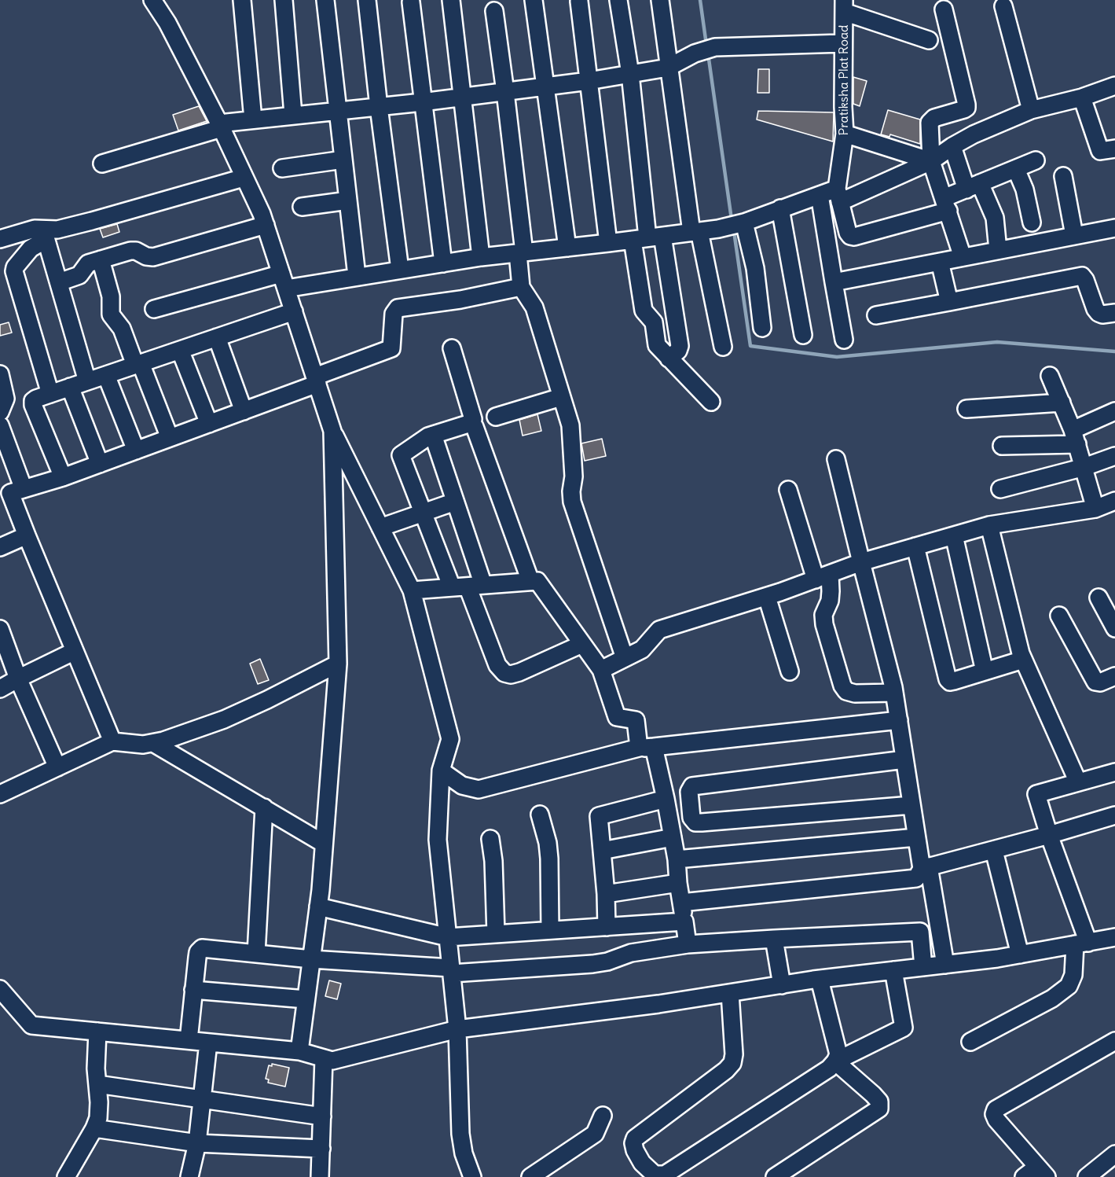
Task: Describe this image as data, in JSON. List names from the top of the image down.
{
  "streets": {
    "street": ["Pratiksha Plat Road"]
  }
}
